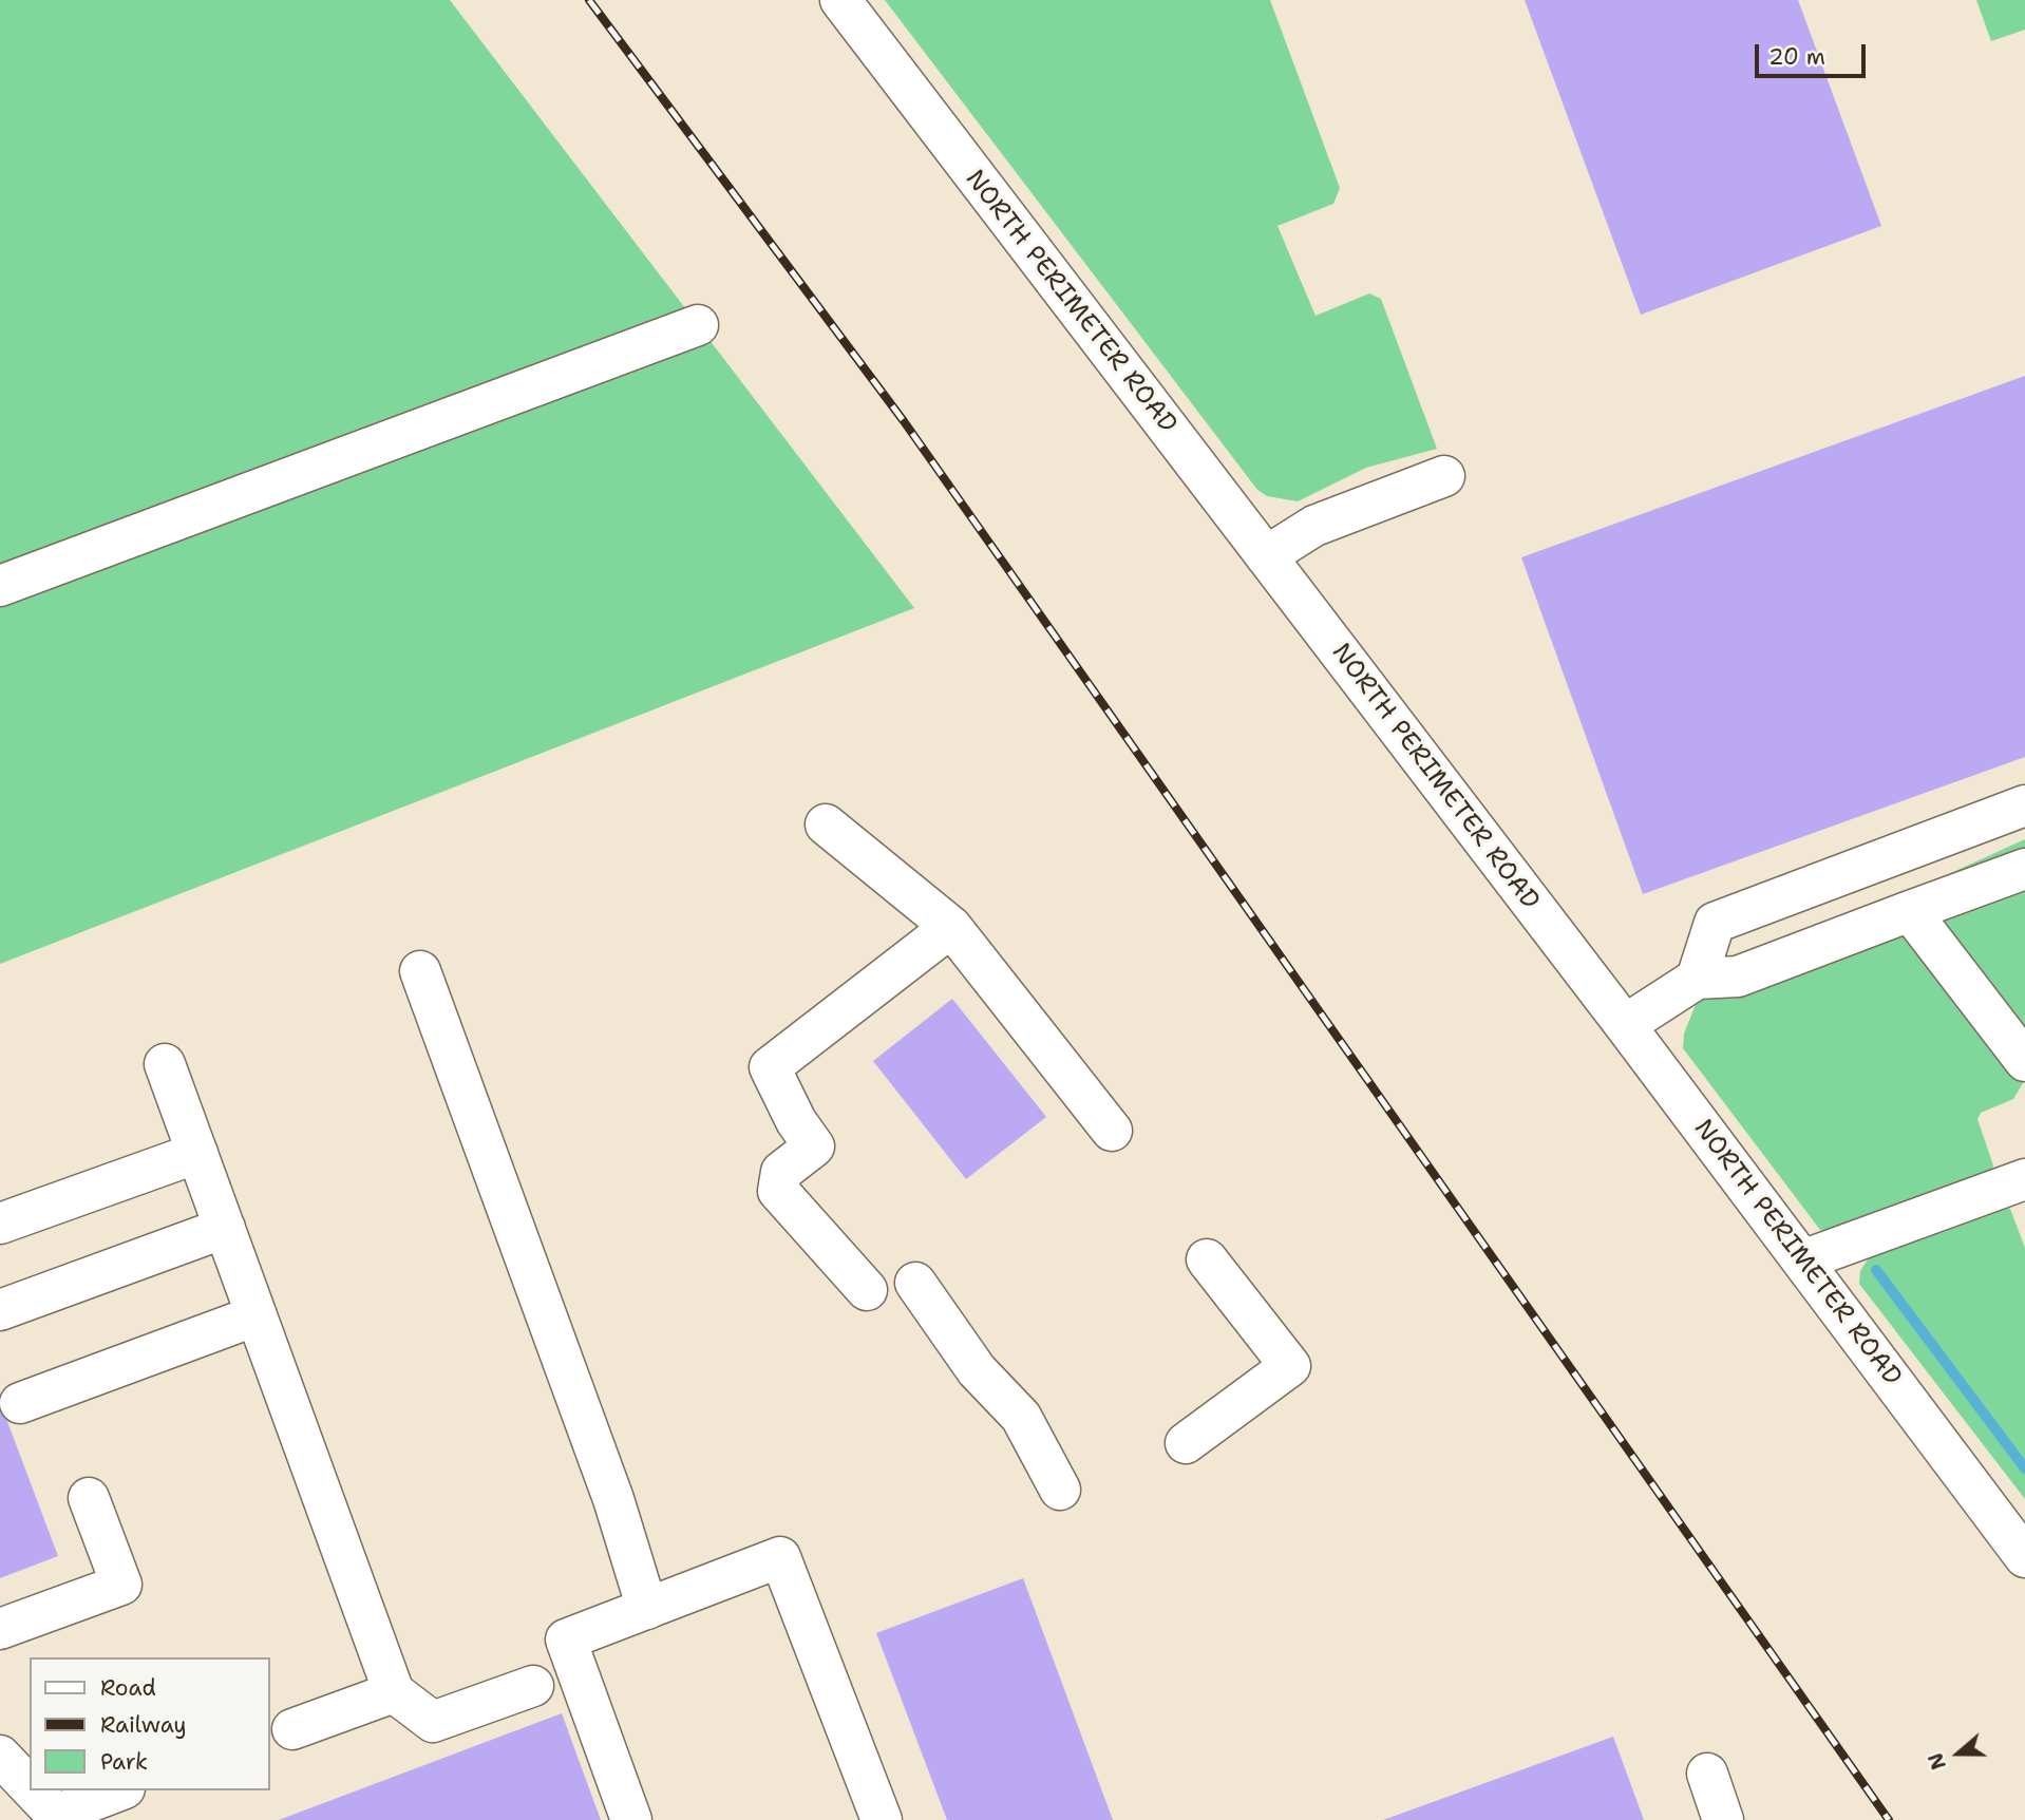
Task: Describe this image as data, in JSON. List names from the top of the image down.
{
  "streets": {
    "street": ["NORTH PERIMETER ROAD"]
  },
  "legend": ["Road", "Railway", "Park"],
  "scale_bar": "20 m",
  "north": "left"
}
